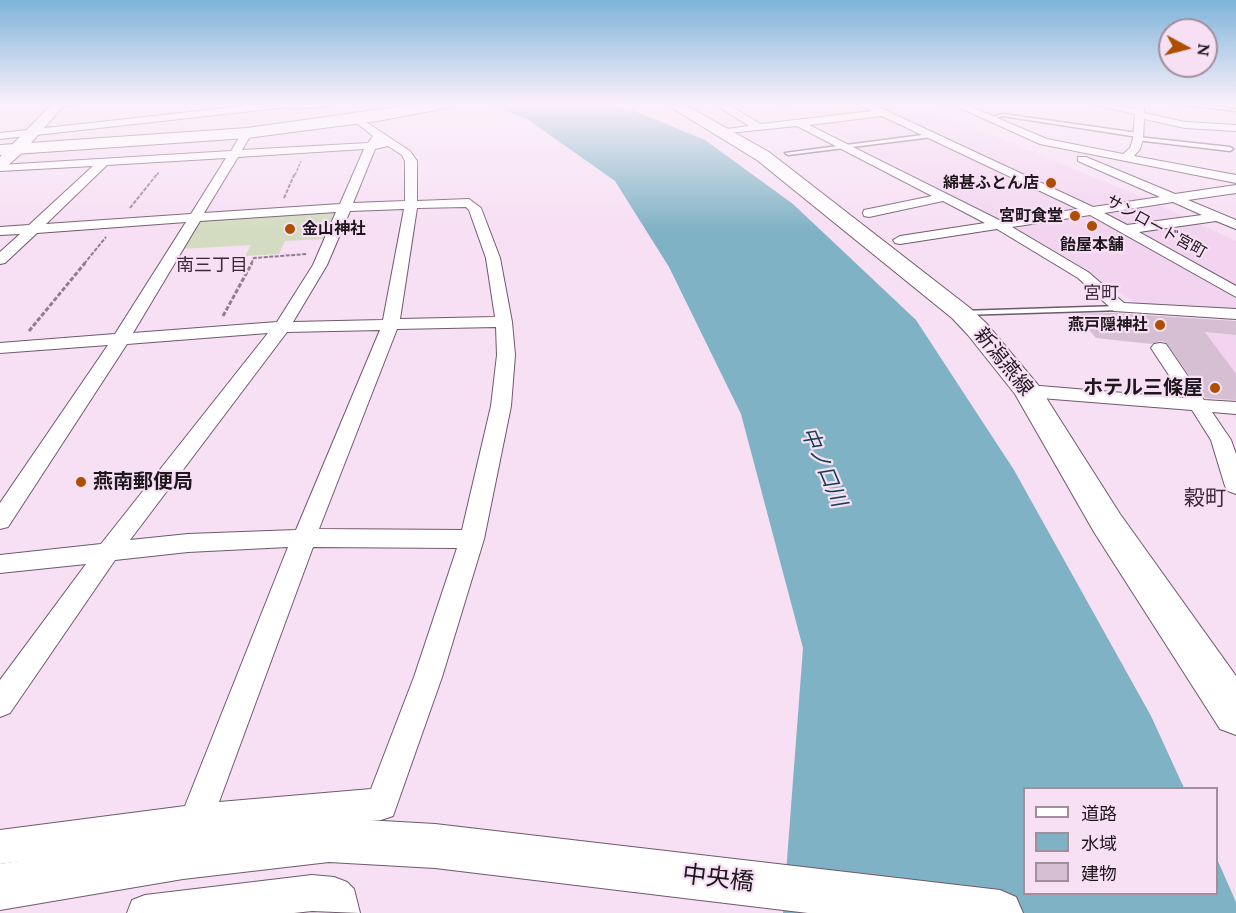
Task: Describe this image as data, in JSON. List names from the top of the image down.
{
  "streets": {
    "main road": ["新潟燕線"],
    "street": ["サンロード宮町", "中央橋"]
  },
  "districts": ["南三丁目", "宮町", "穀町"],
  "water": ["中ノ口川"],
  "places": [
    "綿甚ふとん店",
    "宮町食堂",
    "飴屋本舗",
    "金山神社",
    "燕戸隠神社",
    "ホテル三條屋",
    "燕南郵便局"
  ],
  "legend": ["道路", "水域", "建物"],
  "north": "right"
}
